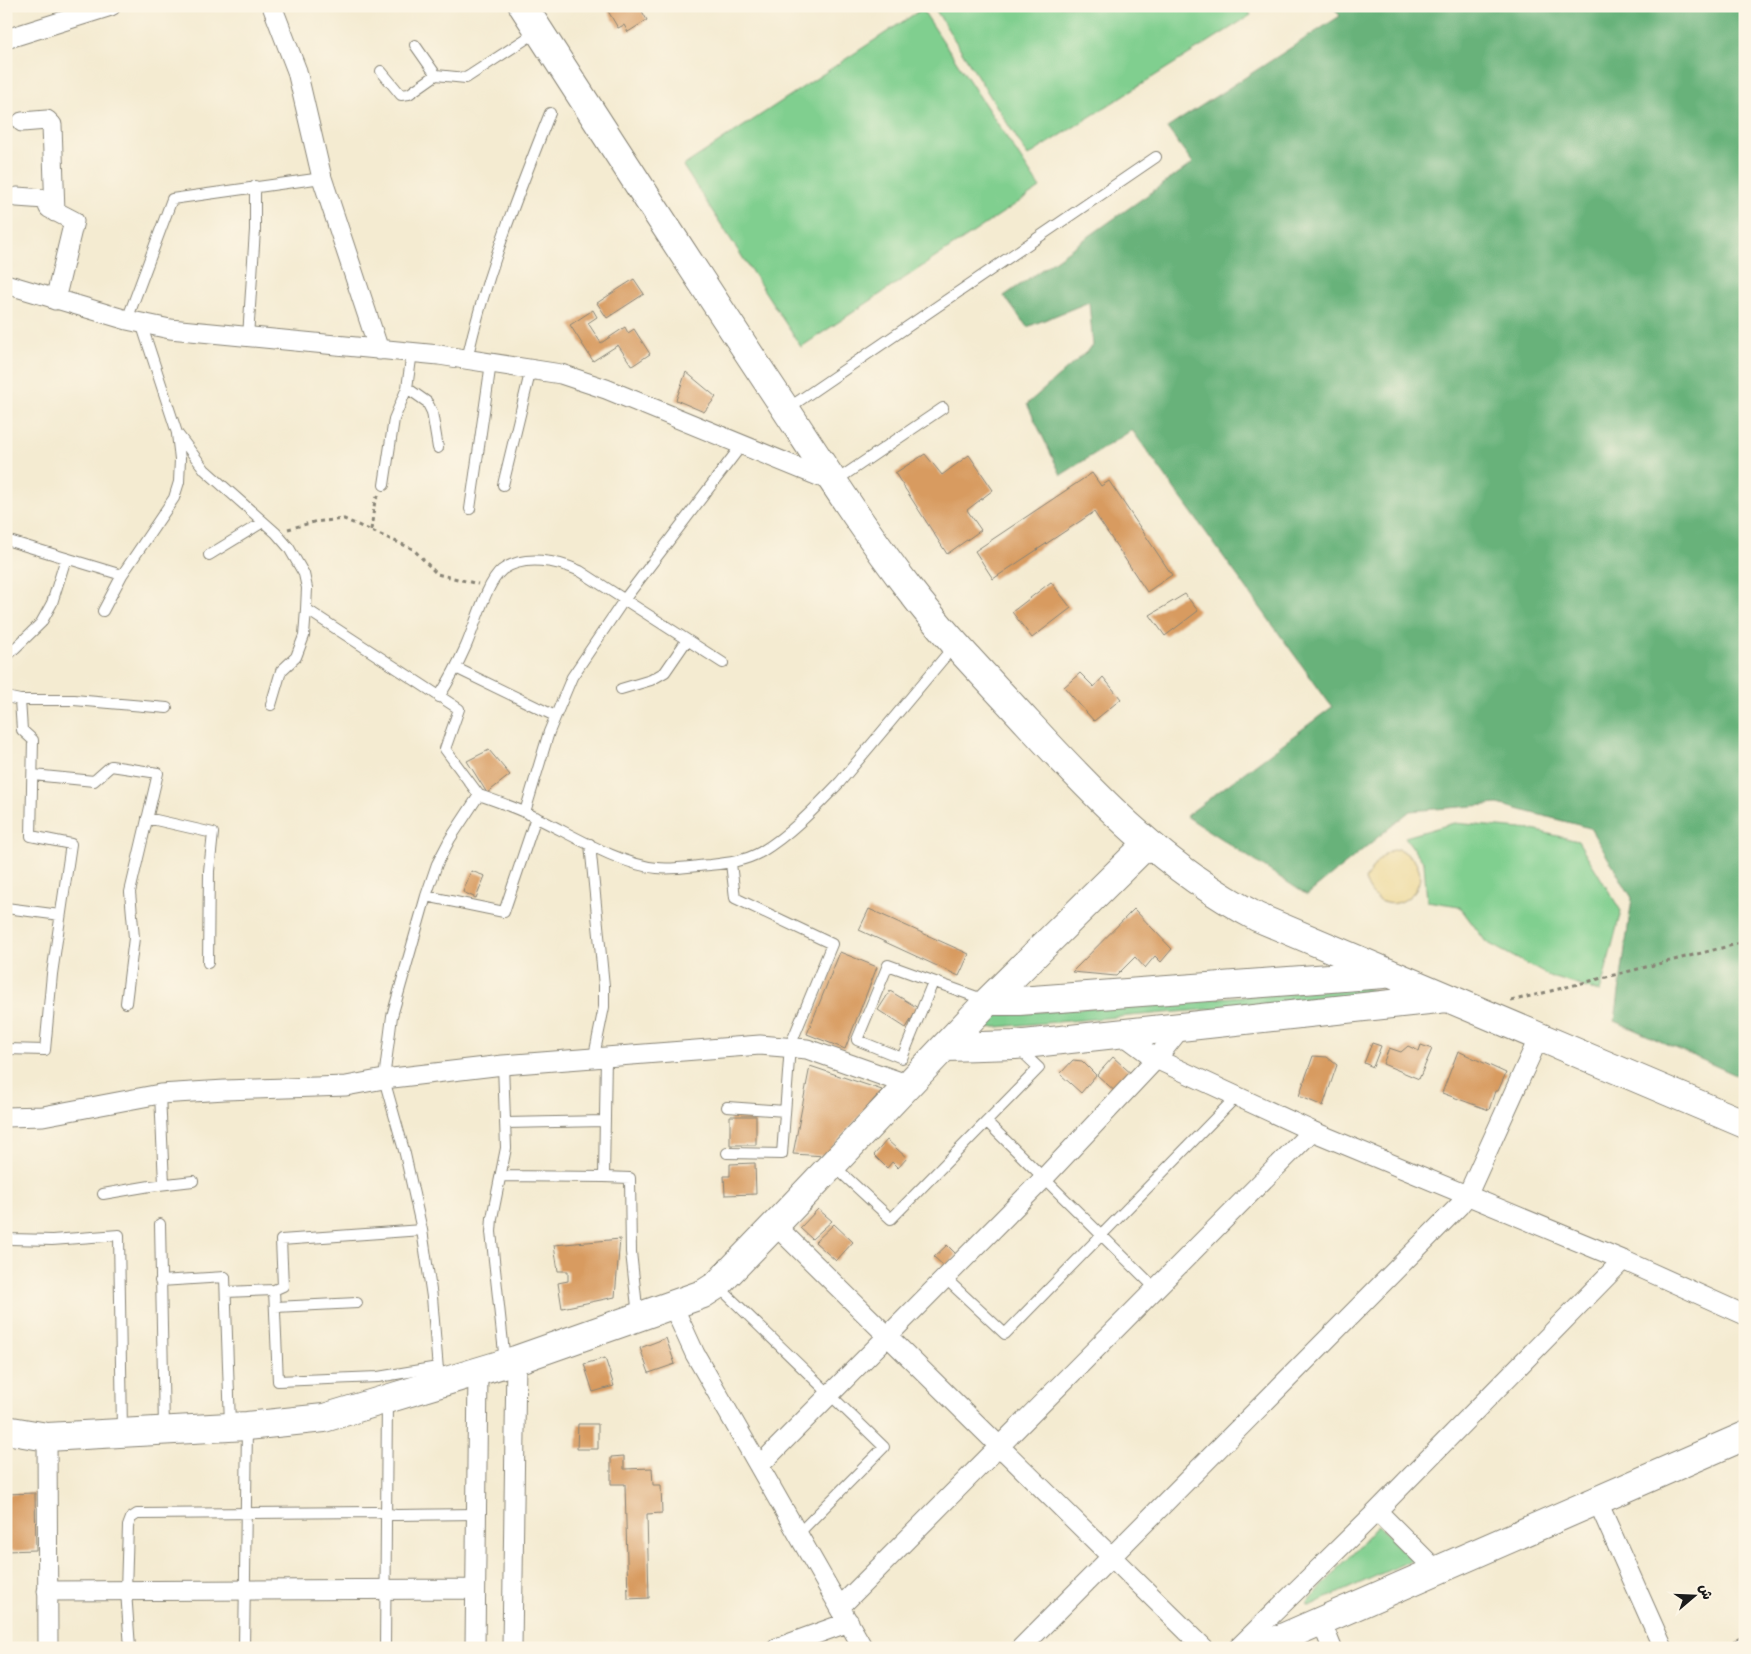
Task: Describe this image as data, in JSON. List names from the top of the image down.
{
  "north": "right"
}
